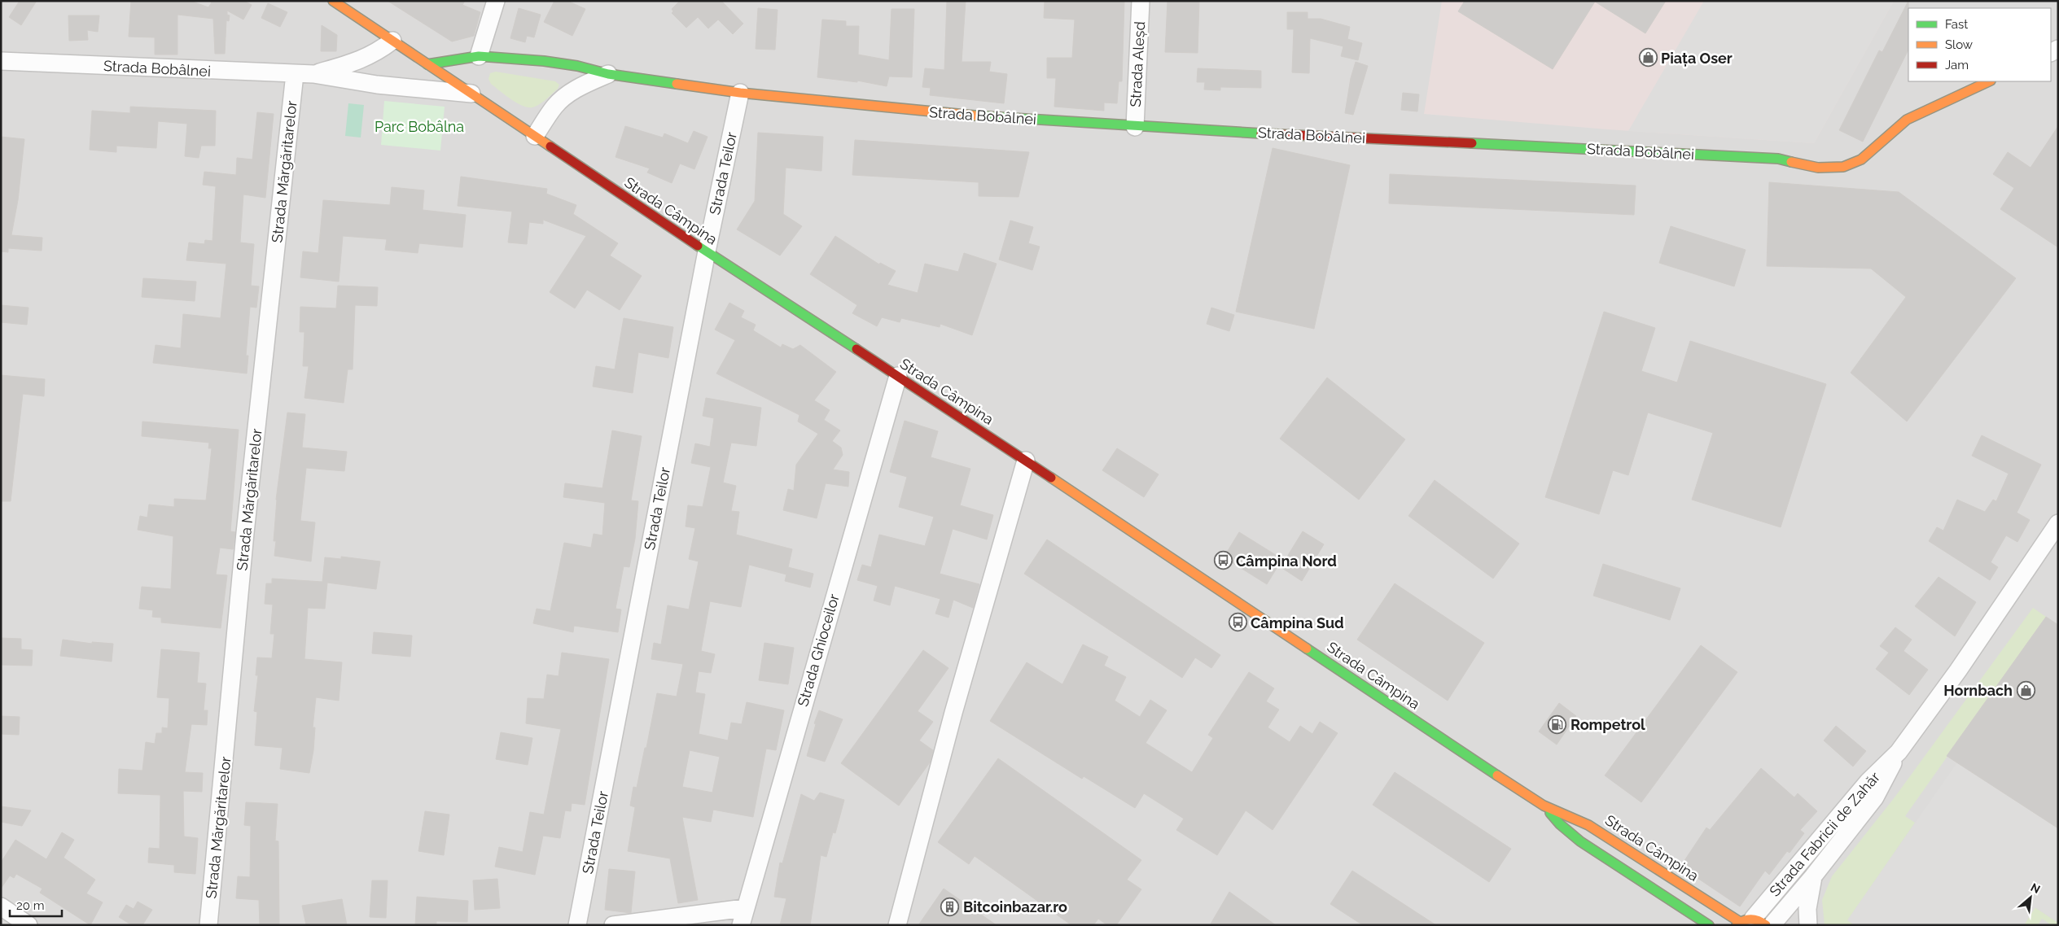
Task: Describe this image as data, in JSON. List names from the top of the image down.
{
  "streets": {
    "main road": ["Strada Bobâlnei", "Strada Câmpina"],
    "street": [
      "Strada Aleșd",
      "Strada Mărgăritarelor",
      "Strada Teilor",
      "Strada Ghioceilor",
      "Strada Fabricii de Zahăr"
    ]
  },
  "crossings": [
    ["Strada Aleșd", "Strada Bobâlnei"],
    ["Strada Bobâlnei", "Strada Mărgăritarelor"],
    ["Strada Bobâlnei", "Strada Teilor"],
    ["Strada Bobâlnei", "Strada Câmpina"],
    ["Strada Teilor", "Strada Câmpina"],
    ["Strada Câmpina", "Strada Ghioceilor"],
    ["Strada Câmpina", "Strada Fabricii de Zahăr"]
  ],
  "parks": ["Parc Bobâlna"],
  "places": {
    "shop": ["Piața Oser", "Hornbach"],
    "bus stop": ["Câmpina Nord", "Câmpina Sud"],
    "fuel station": ["Rompetrol"],
    "building": ["Bitcoinbazar.ro"]
  },
  "legend": ["Fast", "Slow", "Jam"],
  "scale_bar": "20 m",
  "north": "top right"
}
